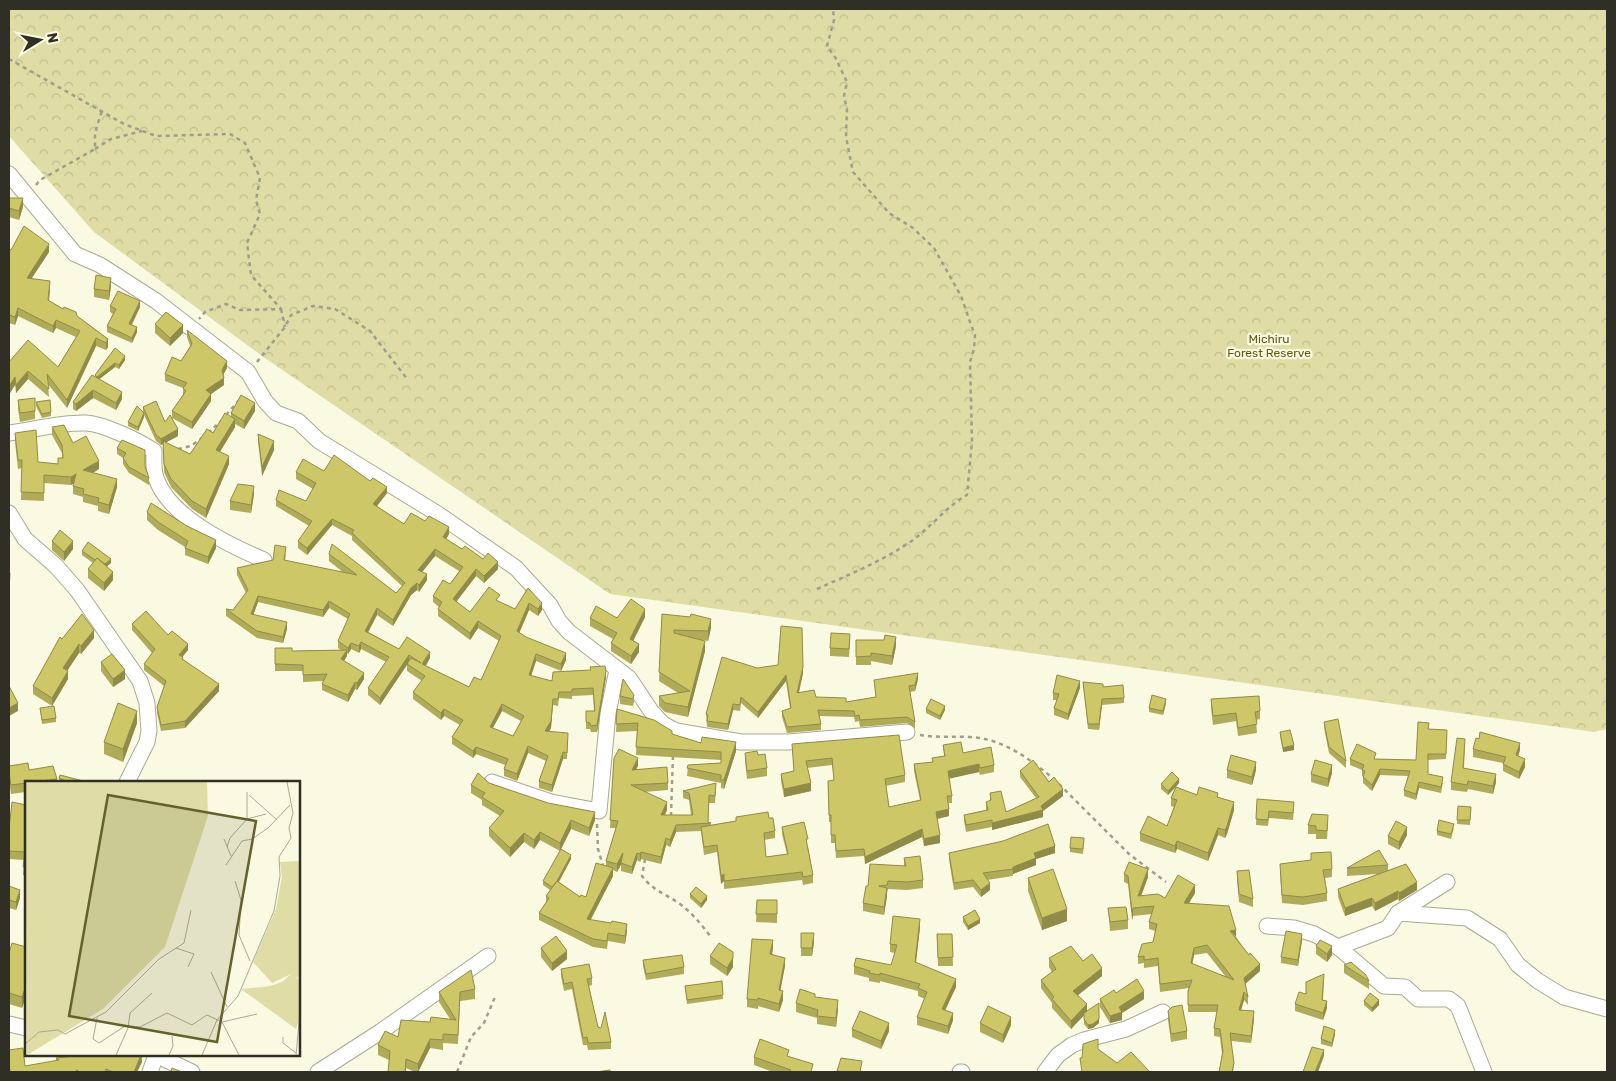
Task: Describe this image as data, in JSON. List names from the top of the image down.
{
  "parks": ["Michiru Forest Reserve"],
  "north": "right"
}
